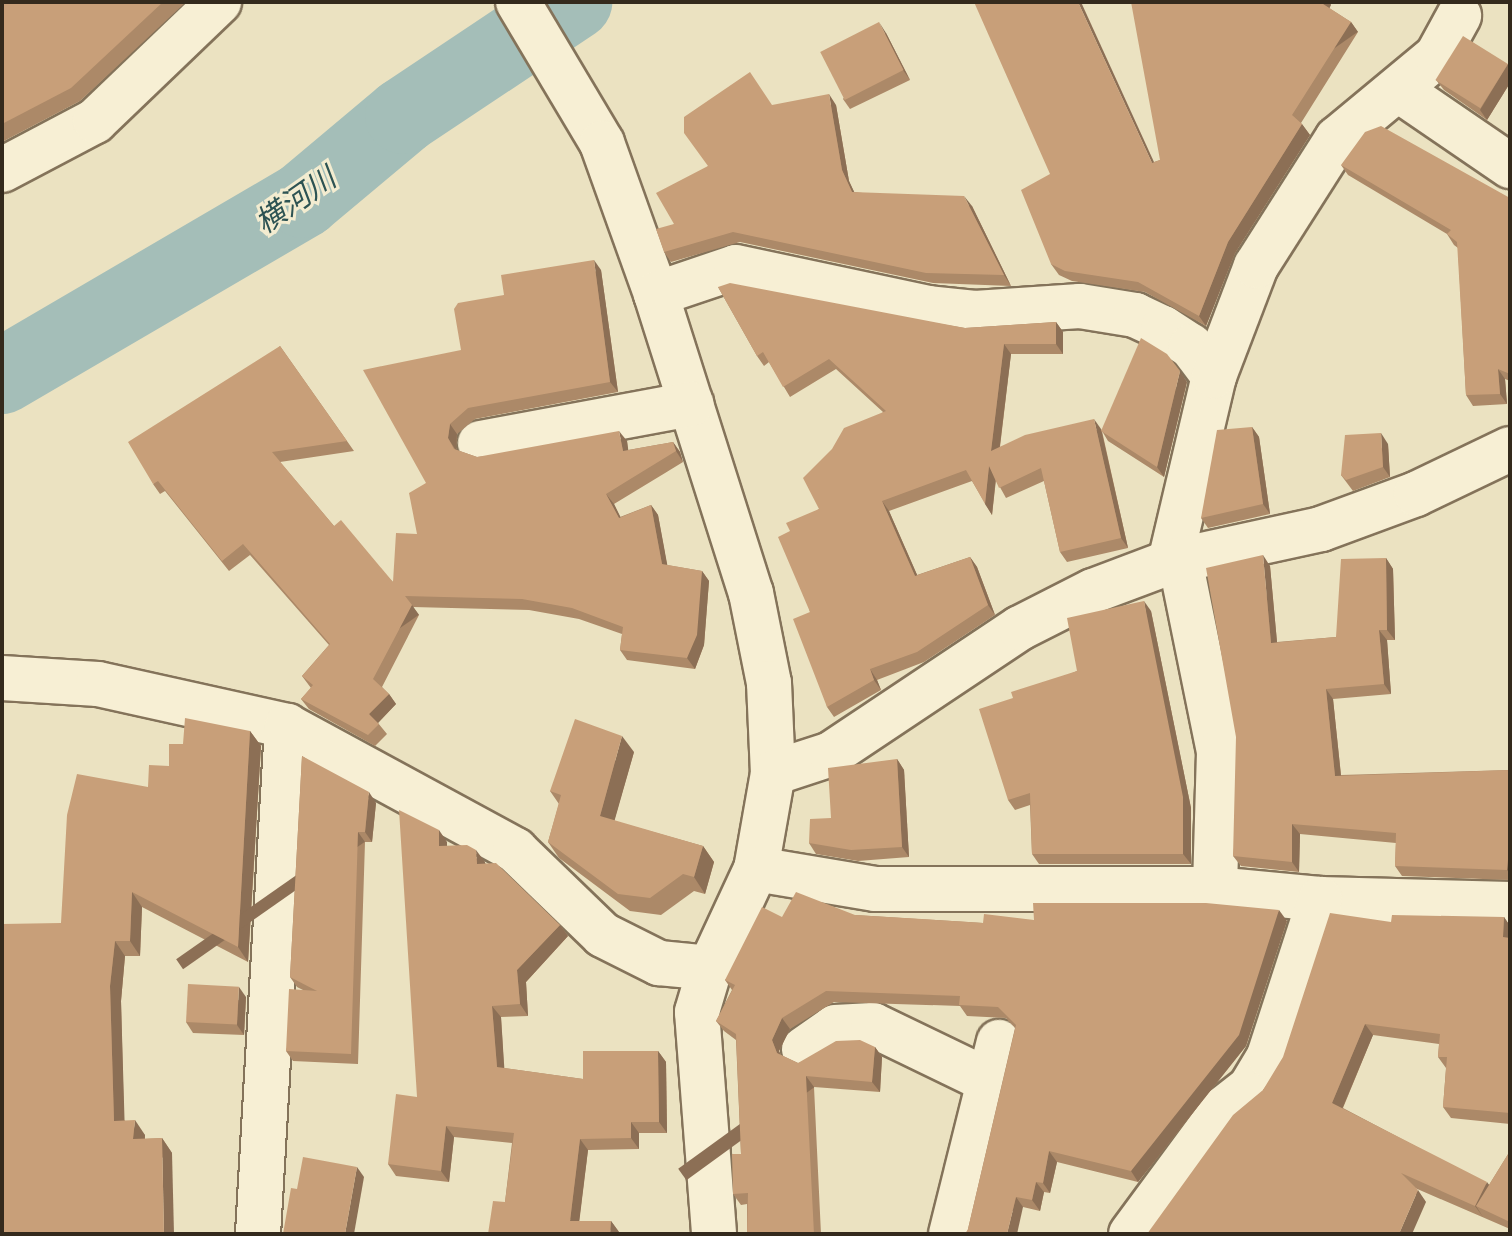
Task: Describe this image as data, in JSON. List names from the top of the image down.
{
  "water": ["横河川"]
}
